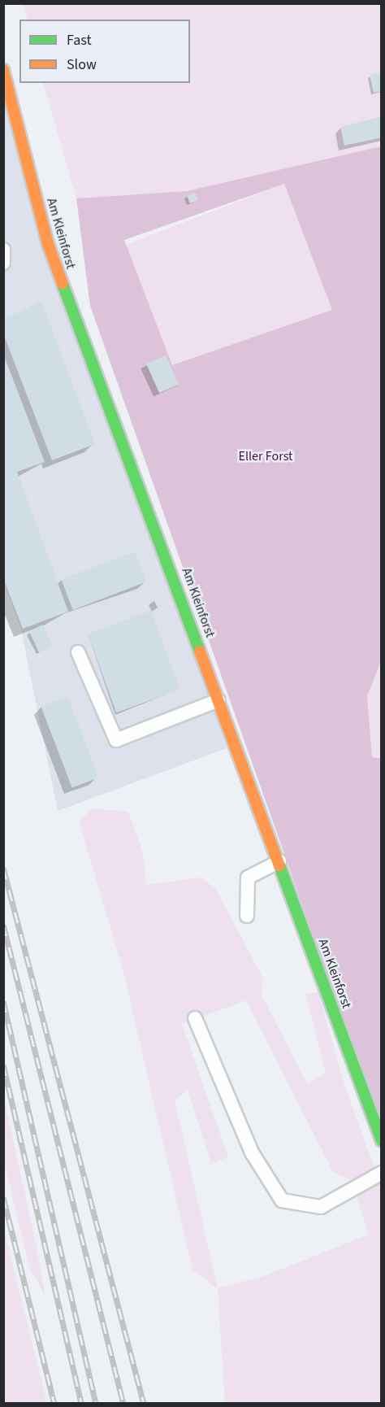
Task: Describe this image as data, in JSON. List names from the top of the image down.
{
  "streets": {
    "street": ["Am Kleinforst"]
  },
  "parks": ["Eller Forst"],
  "legend": ["Fast", "Slow"]
}
